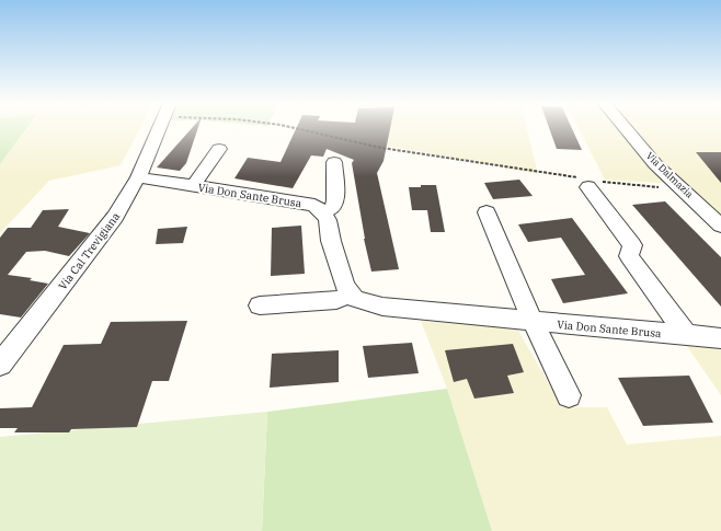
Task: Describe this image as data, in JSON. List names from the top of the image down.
{
  "streets": {
    "street": ["Via Dalmazia", "Via Don Sante Brusa", "Via Cal Trevigiana"]
  },
  "crossings": [
    ["Via Don Sante Brusa", "Via Cal Trevigiana"]
  ]
}
